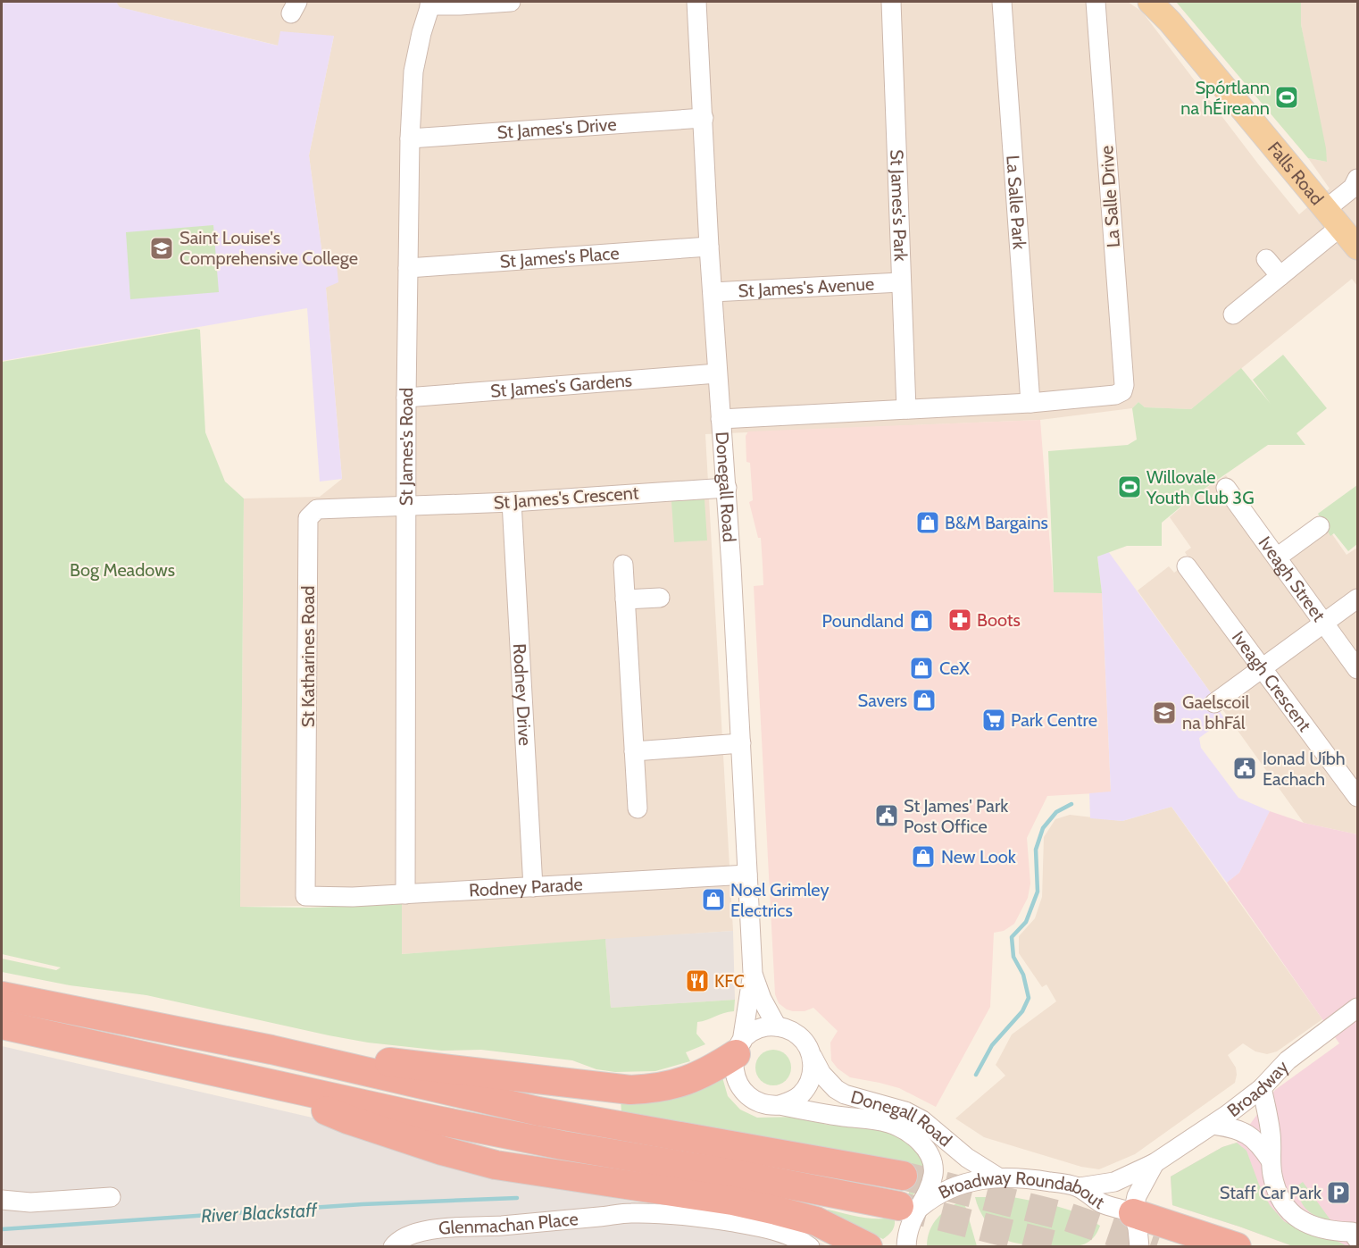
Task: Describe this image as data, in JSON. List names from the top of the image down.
{
  "streets": {
    "main road": ["Falls Road"],
    "street": [
      "St James's Drive",
      "La Salle Drive",
      "La Salle Park",
      "St James's Park",
      "St James's Place",
      "St James's Avenue",
      "St James's Gardens",
      "St James's Road",
      "Donegall Road",
      "St James's Crescent",
      "Iveagh Street",
      "St Katharines Road",
      "Iveagh Crescent",
      "Rodney Drive",
      "Rodney Parade",
      "Broadway",
      "Broadway Roundabout",
      "Glenmachan Place"
    ]
  },
  "crossings": [
    ["St James's Drive", "St James's Road"],
    ["St James's Drive", "Donegall Road"],
    ["La Salle Drive", "La Salle Park"],
    ["St James's Park", "St James's Avenue"],
    ["St James's Place", "St James's Road"],
    ["St James's Place", "Donegall Road"],
    ["St James's Avenue", "Donegall Road"],
    ["St James's Gardens", "St James's Road"],
    ["St James's Gardens", "Donegall Road"],
    ["St James's Road", "St James's Crescent"],
    ["St James's Road", "St Katharines Road"],
    ["St James's Road", "Rodney Parade"],
    ["Donegall Road", "St James's Crescent"],
    ["Donegall Road", "Rodney Parade"],
    ["Donegall Road", "Broadway Roundabout"],
    ["St James's Crescent", "St Katharines Road"],
    ["St James's Crescent", "Rodney Drive"],
    ["St Katharines Road", "Rodney Parade"],
    ["Rodney Drive", "Rodney Parade"],
    ["Broadway", "Broadway Roundabout"]
  ],
  "water": ["River Blackstaff"],
  "parks": ["Bog Meadows"],
  "places": {
    "sports": ["Spórtlann na hÉireann", "Willovale Youth Club 3G"],
    "school or university": ["Saint Louise's Comprehensive College", "Gaelscoil na bhFál"],
    "shop": [
      "B&M Bargains",
      "Poundland",
      "CeX",
      "Savers",
      "New Look",
      "Noel Grimley Electrics"
    ],
    "pharmacy": ["Boots"],
    "supermarket": ["Park Centre"],
    "public building": ["Ionad Uíbh Eachach", "St James' Park Post Office"],
    "restaurant": ["KFC"],
    "parking": ["Staff Car Park"]
  }
}
